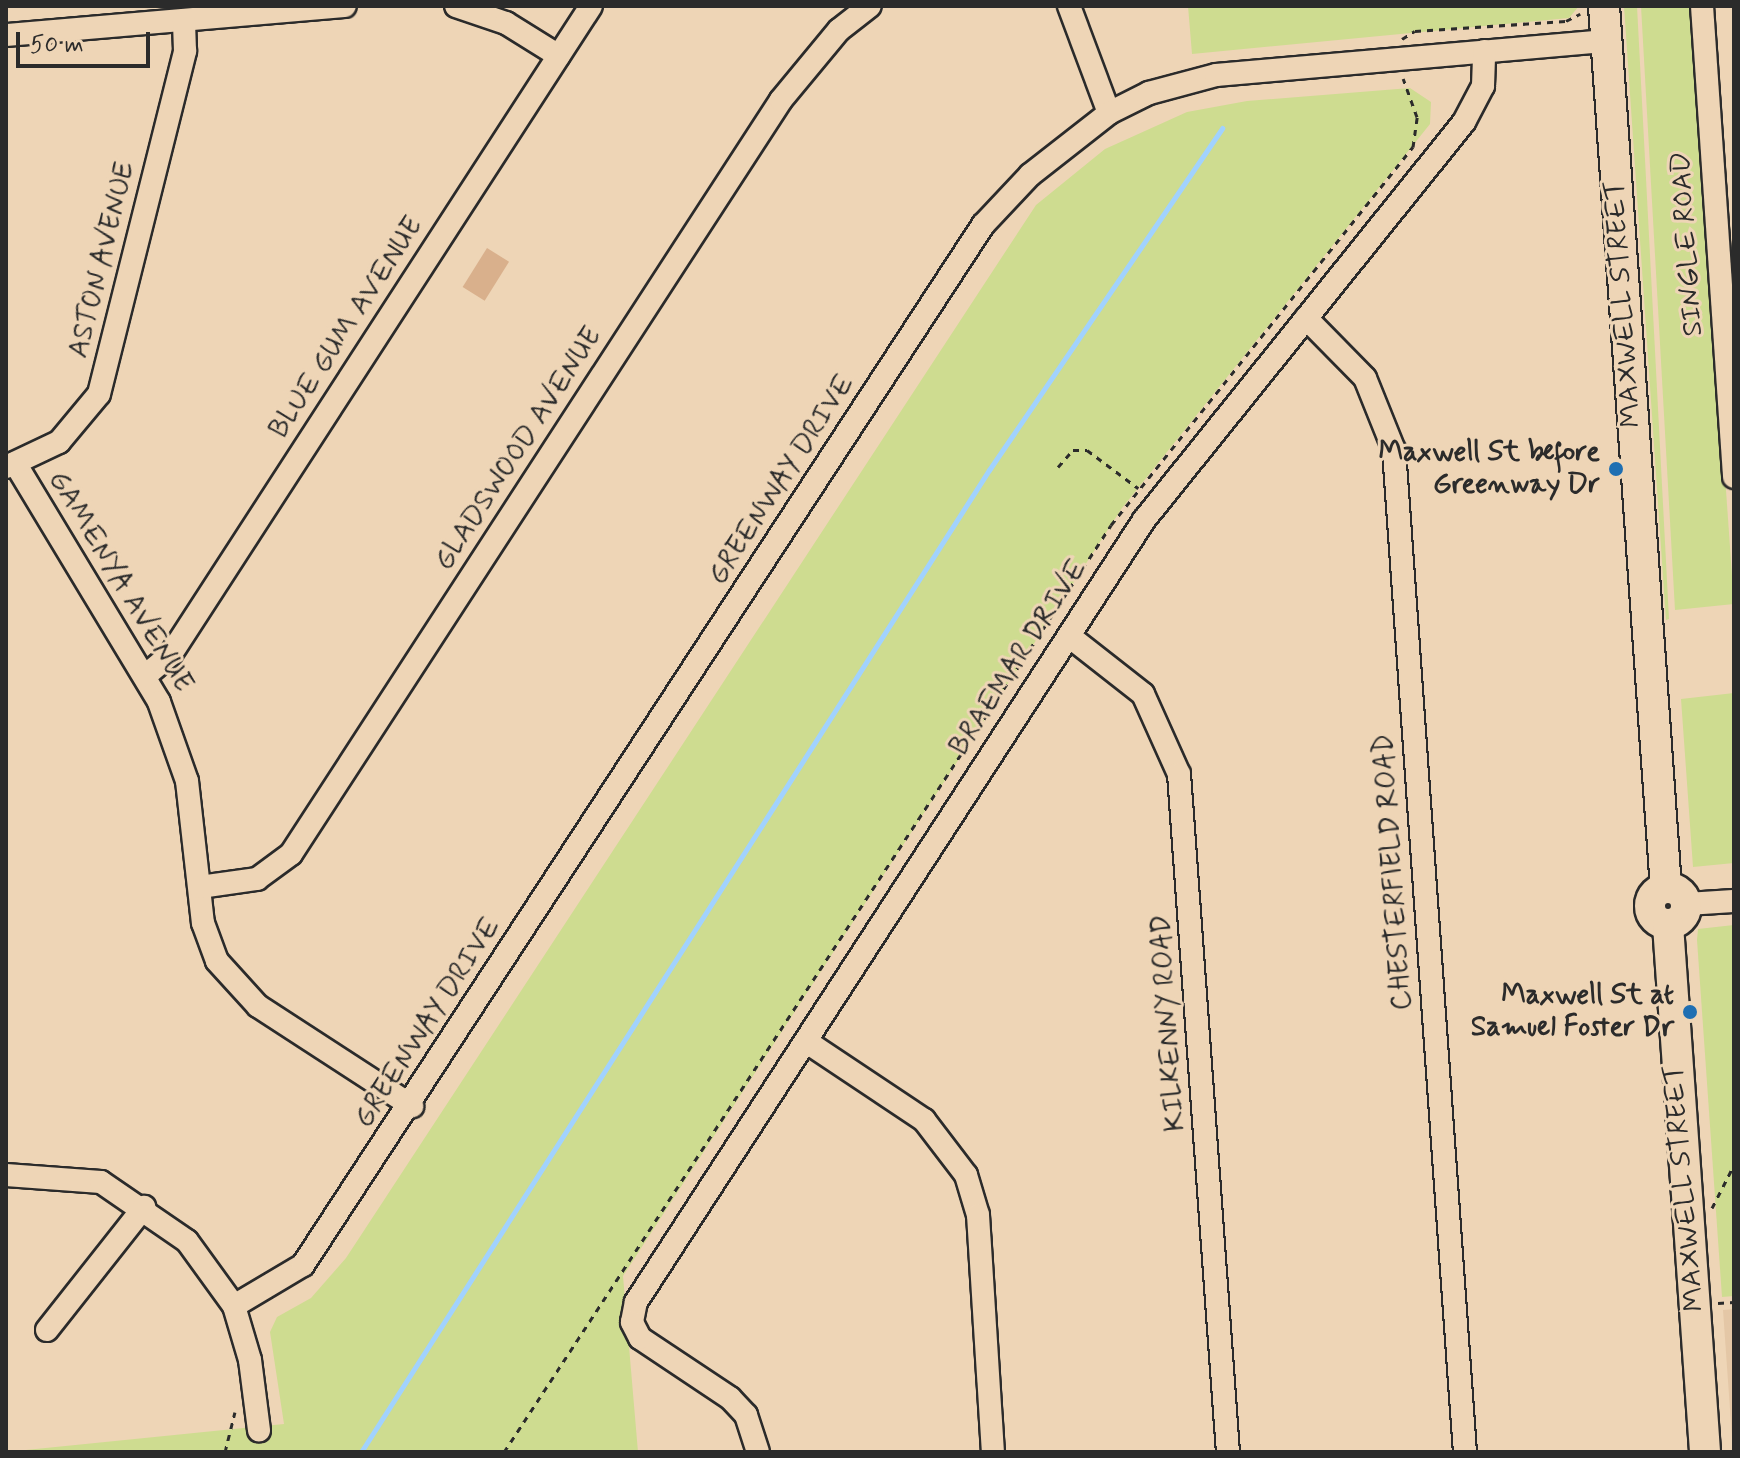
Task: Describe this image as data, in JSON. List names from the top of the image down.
{
  "streets": {
    "main road": ["MAXWELL STREET"],
    "street": [
      "SINGLE ROAD",
      "ASTON AVENUE",
      "BLUE GUM AVENUE",
      "GLADSWOOD AVENUE",
      "GREENWAY DRIVE",
      "GAMENYA AVENUE",
      "BRAEMAR DRIVE",
      "CHESTERFIELD ROAD",
      "KILKENNY ROAD"
    ]
  },
  "crossings": [
    ["ASTON AVENUE", "GAMENYA AVENUE"],
    ["MAXWELL STREET", "GREENWAY DRIVE"],
    ["BLUE GUM AVENUE", "GAMENYA AVENUE"],
    ["GLADSWOOD AVENUE", "GAMENYA AVENUE"],
    ["GREENWAY DRIVE", "GAMENYA AVENUE"],
    ["GREENWAY DRIVE", "BRAEMAR DRIVE"],
    ["BRAEMAR DRIVE", "CHESTERFIELD ROAD"],
    ["BRAEMAR DRIVE", "KILKENNY ROAD"]
  ],
  "places": ["Maxwell St before Greenway Dr", "Maxwell St at Samuel Foster Dr"],
  "scale_bar": "50 m"
}
